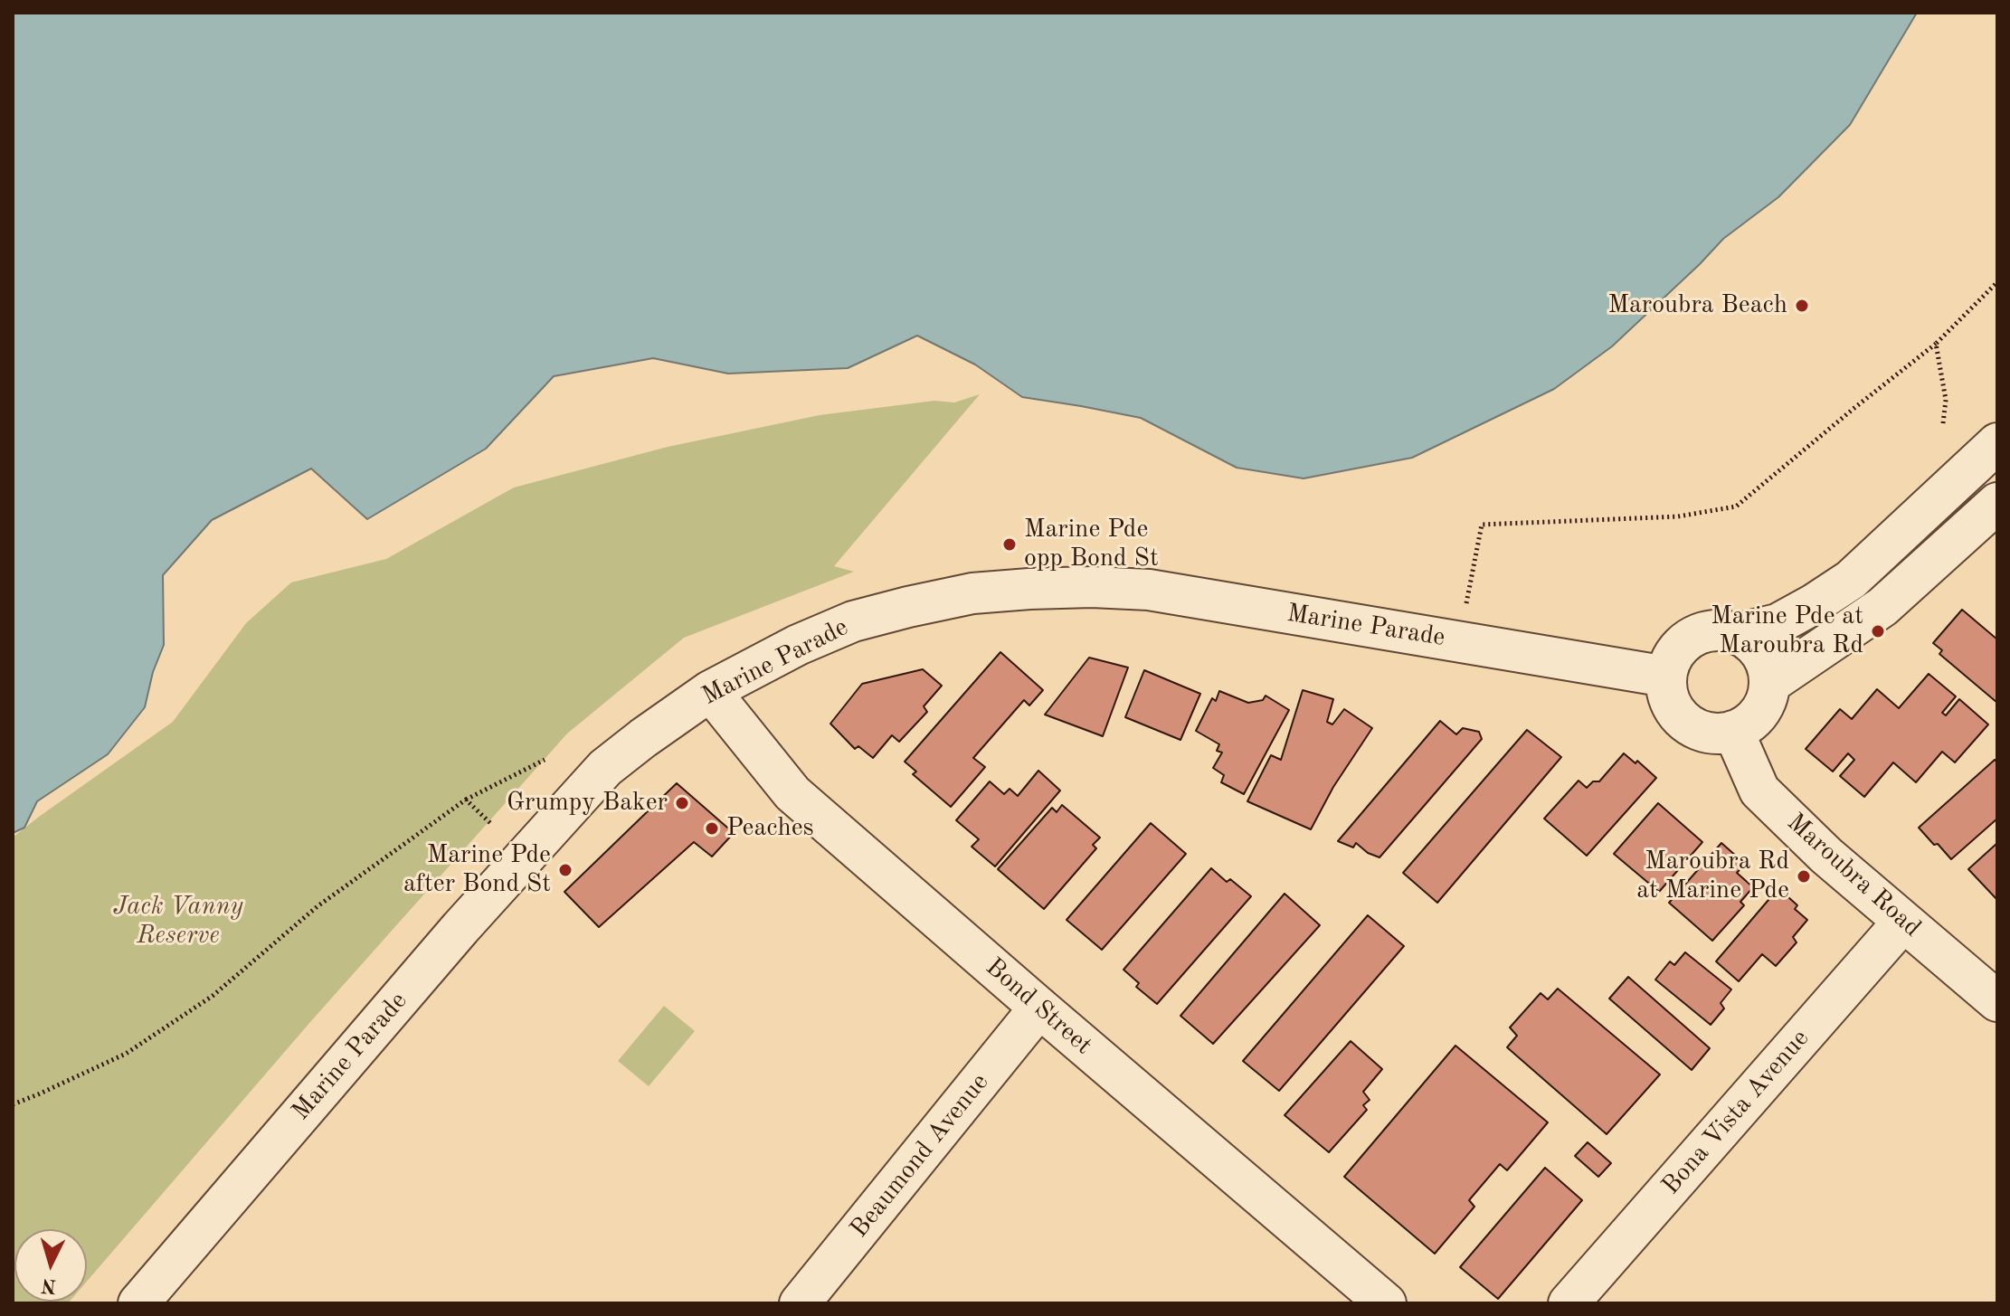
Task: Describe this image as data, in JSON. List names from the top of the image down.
{
  "streets": {
    "street": [
      "Marine Parade",
      "Maroubra Road",
      "Bond Street",
      "Bona Vista Avenue",
      "Beaumond Avenue"
    ]
  },
  "crossings": [
    ["Marine Parade", "Maroubra Road"],
    ["Marine Parade", "Bond Street"],
    ["Maroubra Road", "Bona Vista Avenue"],
    ["Bond Street", "Beaumond Avenue"]
  ],
  "parks": ["Jack Vanny Reserve"],
  "places": [
    "Maroubra Beach",
    "Marine Pde opp Bond St",
    "Marine Pde at Maroubra Rd",
    "Grumpy Baker",
    "Peaches",
    "Marine Pde after Bond St",
    "Maroubra Rd at Marine Pde"
  ],
  "north": "bottom"
}
